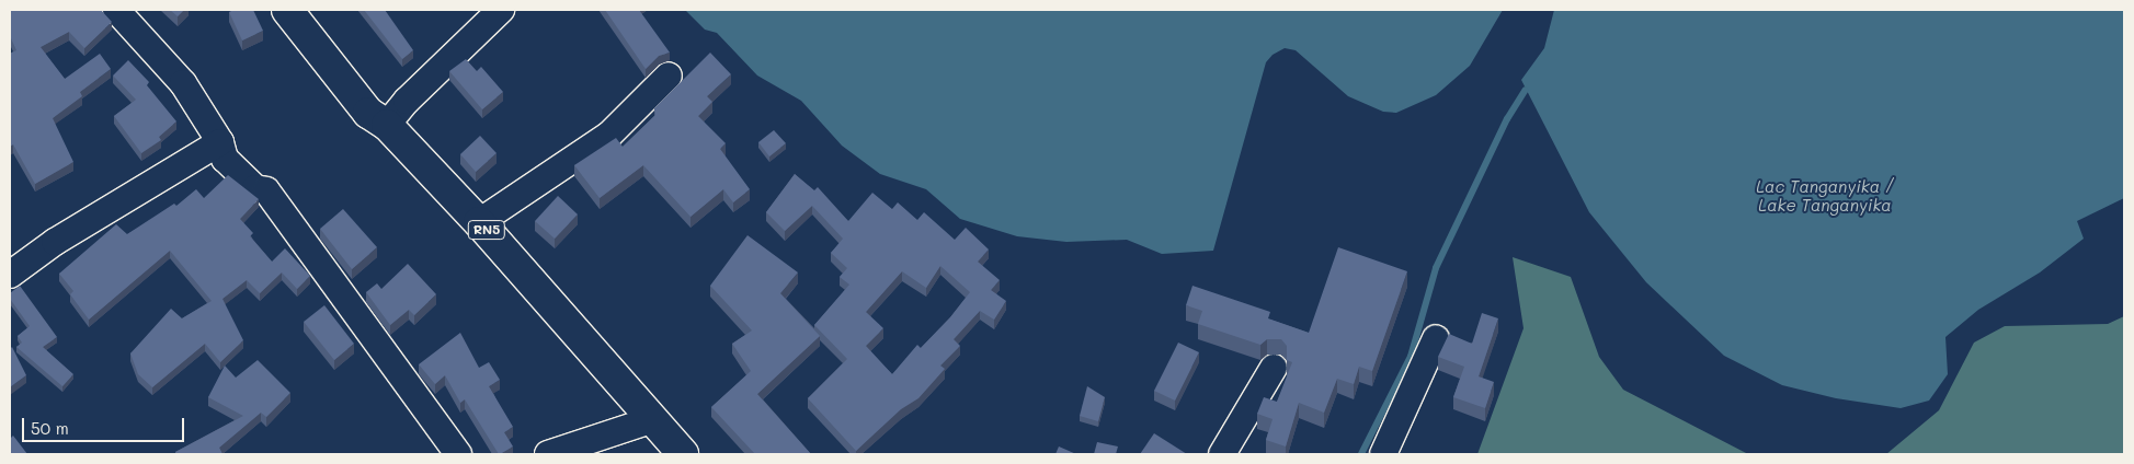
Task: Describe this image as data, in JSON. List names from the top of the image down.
{
  "streets": {
    "highway": ["RN5"]
  },
  "water": ["Lac Tanganyika / Lake Tanganyika"],
  "scale_bar": "50 m"
}
